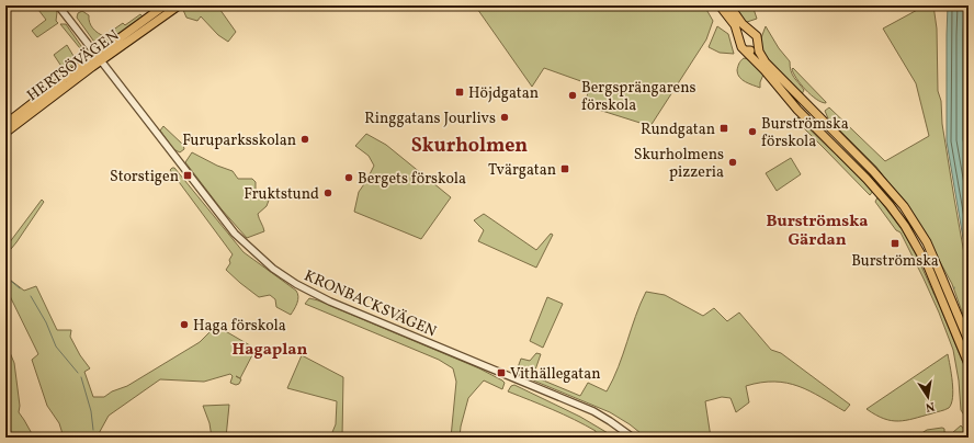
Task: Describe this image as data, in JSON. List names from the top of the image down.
{
  "streets": {
    "main road": ["HERTSÖVÄGEN"],
    "street": ["KRONBACKSVÄGEN"]
  },
  "crossings": [
    ["HERTSÖVÄGEN", "KRONBACKSVÄGEN"]
  ],
  "districts": ["Skurholmen", "Burströmska Gärdan", "Hagaplan"],
  "places": {
    "transit": [
      "Höjdgatan",
      "Rundgatan",
      "Tvärgatan",
      "Storstigen",
      "Burströmska",
      "Vithällegatan"
    ],
    "other": [
      "Bergsprängarens förskola",
      "Ringgatans Jourlivs",
      "Burströmska förskola",
      "Furuparksskolan",
      "Skurholmens pizzeria",
      "Bergets förskola",
      "Fruktstund",
      "Haga förskola"
    ]
  },
  "north": "bottom"
}
